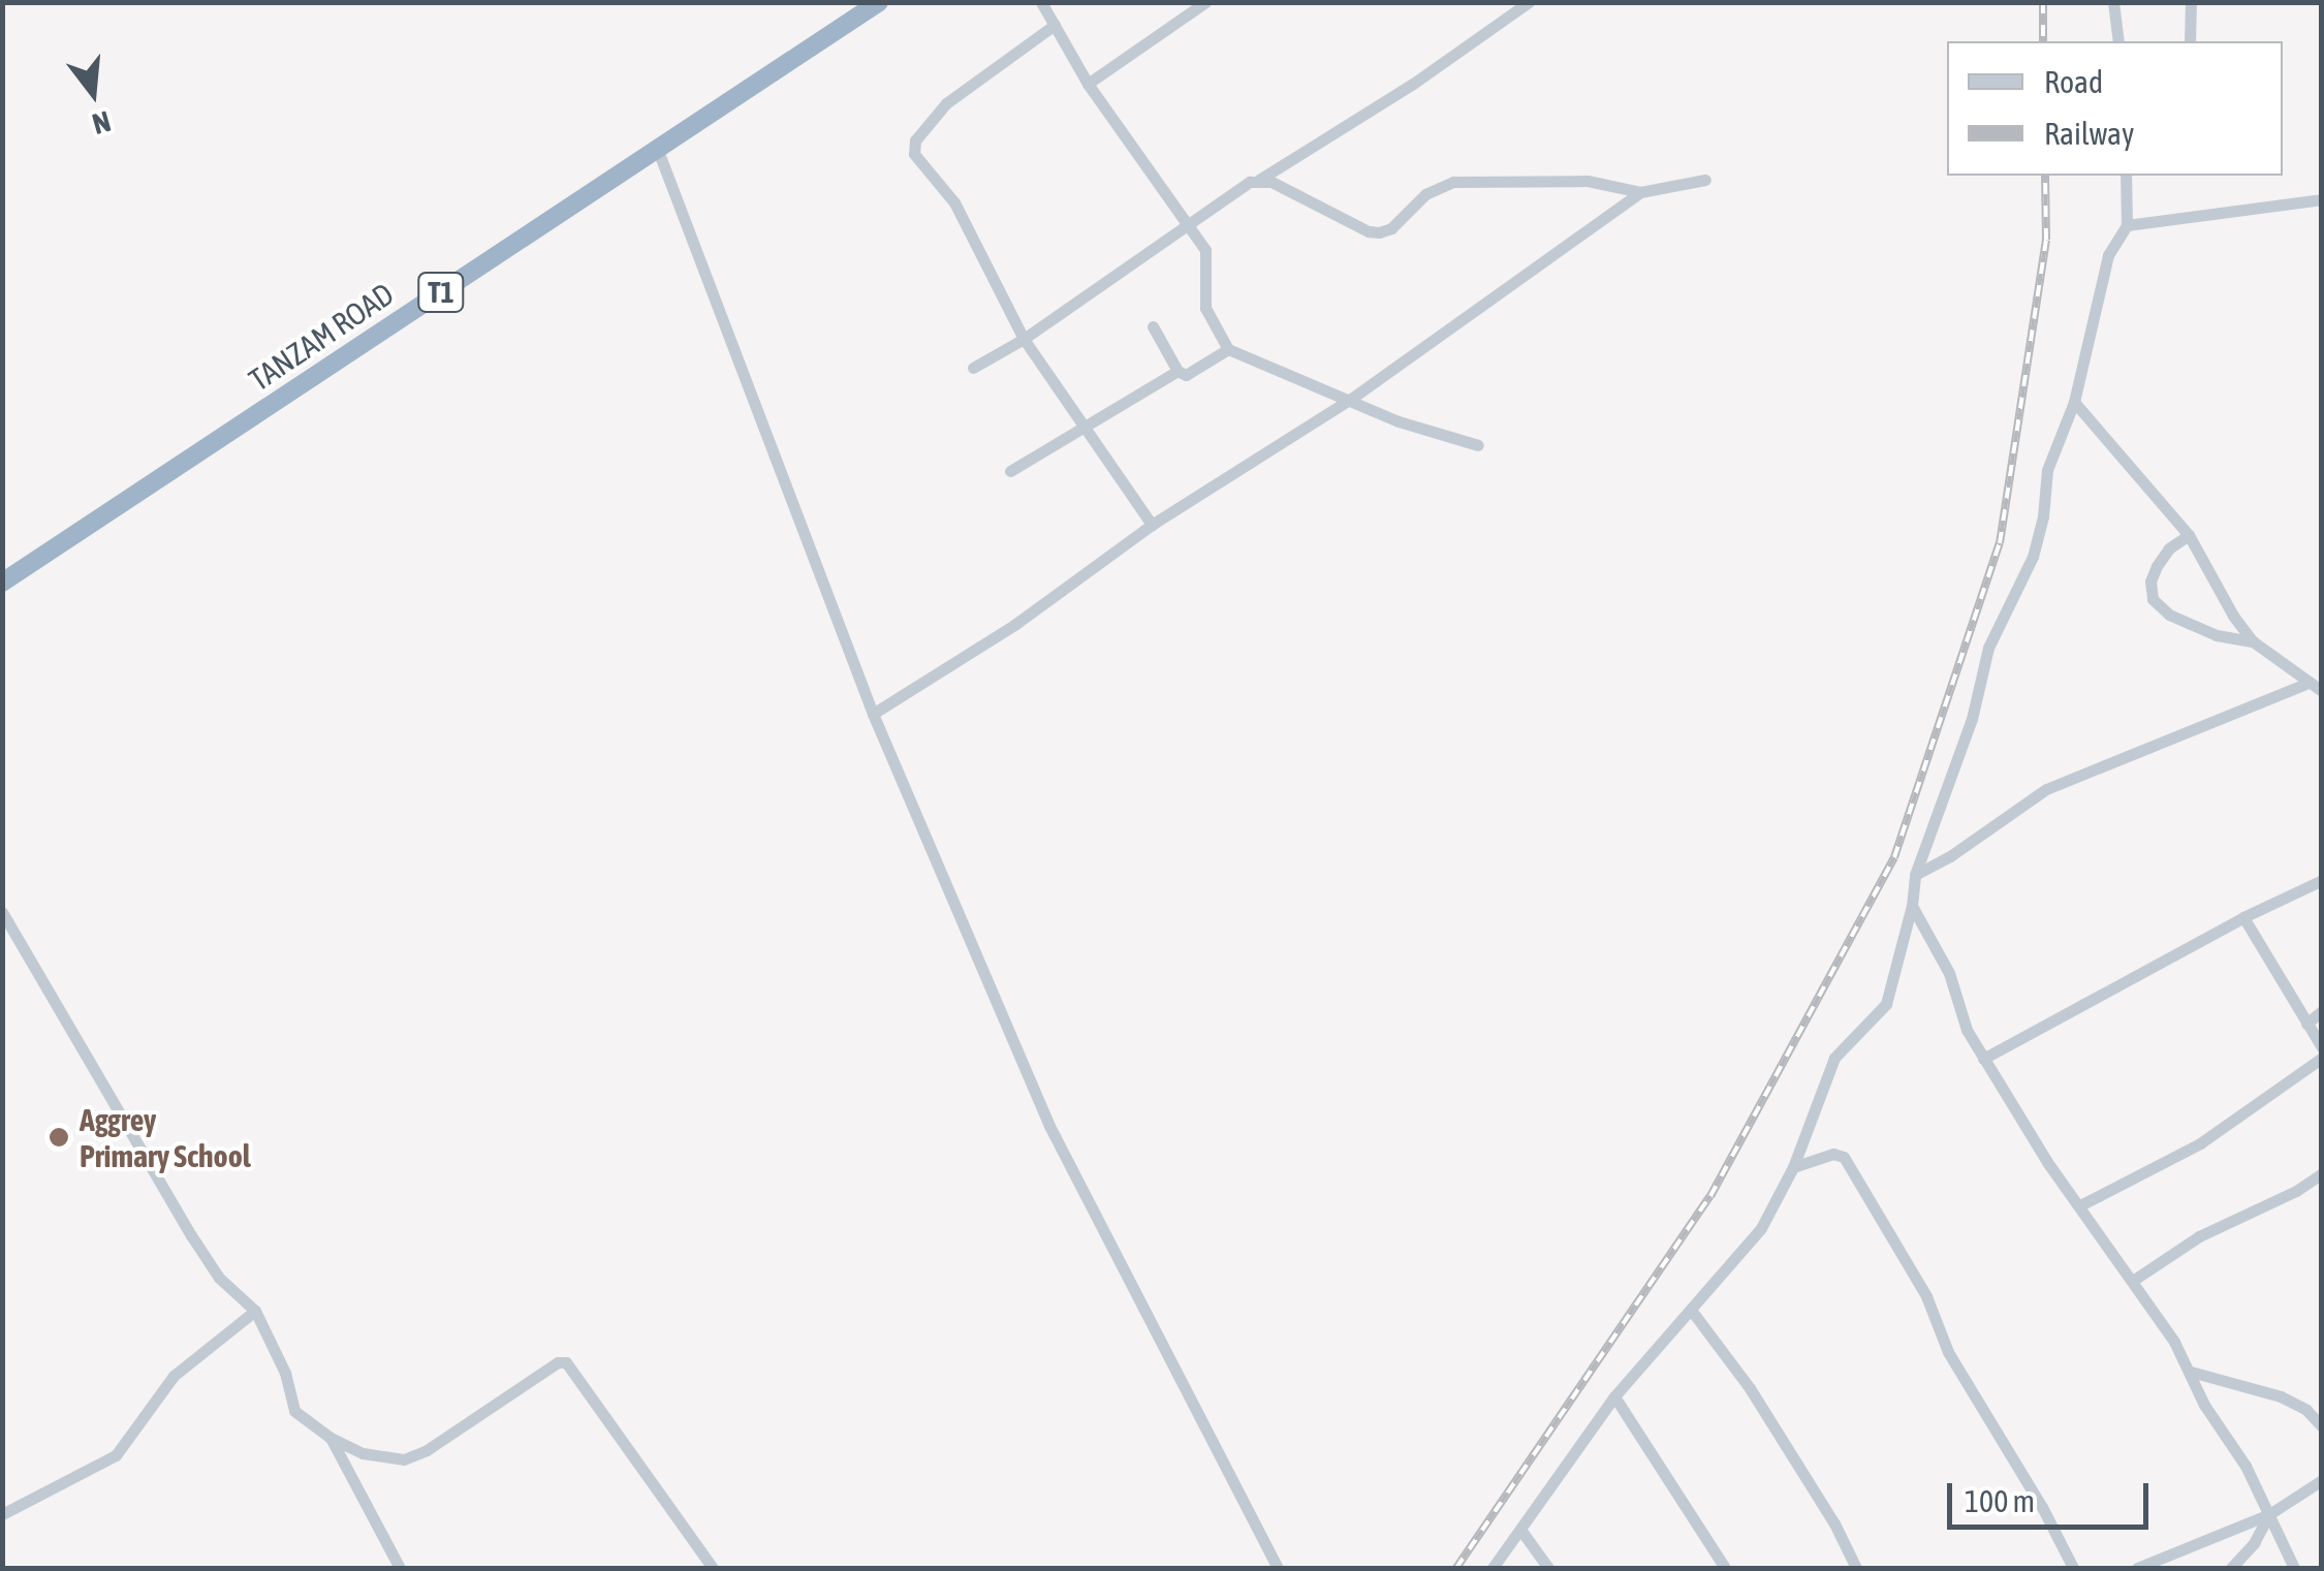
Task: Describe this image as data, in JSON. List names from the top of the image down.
{
  "streets": {
    "highway": ["T1", "TANZAM ROAD"]
  },
  "places": ["Aggrey Primary School"],
  "legend": ["Road", "Railway"],
  "scale_bar": "100 m",
  "north": "bottom"
}
